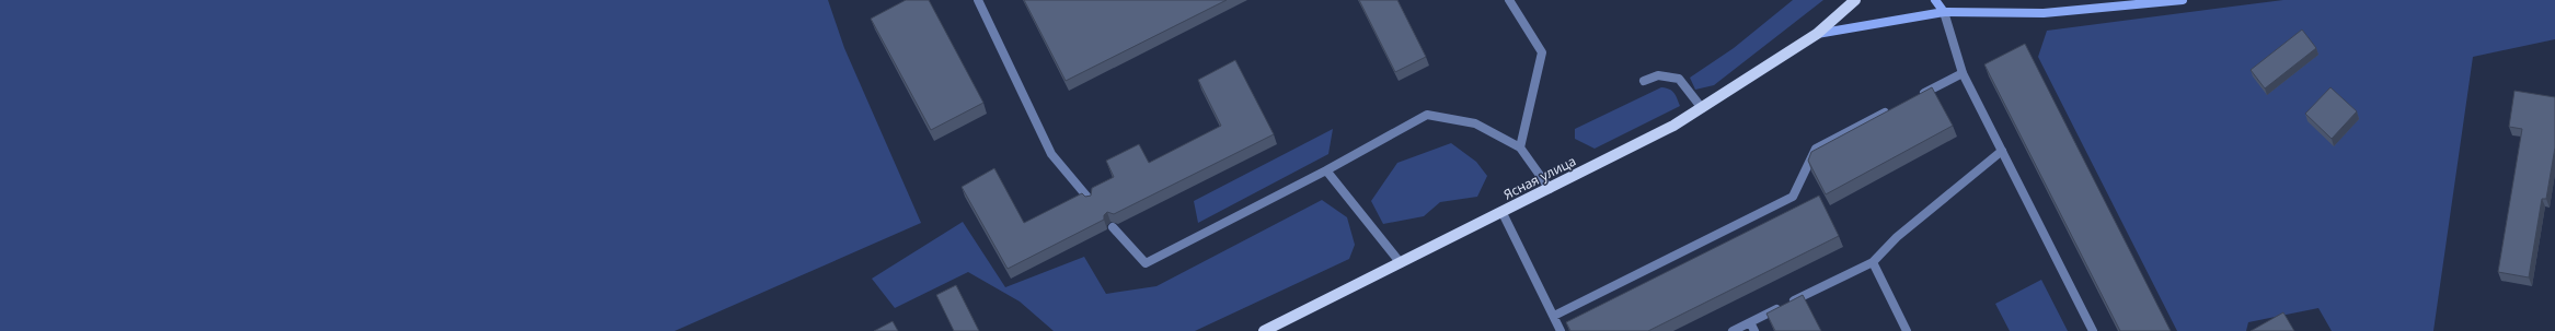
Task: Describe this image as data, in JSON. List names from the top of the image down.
{
  "streets": {
    "main road": ["Ясная улица"]
  }
}
